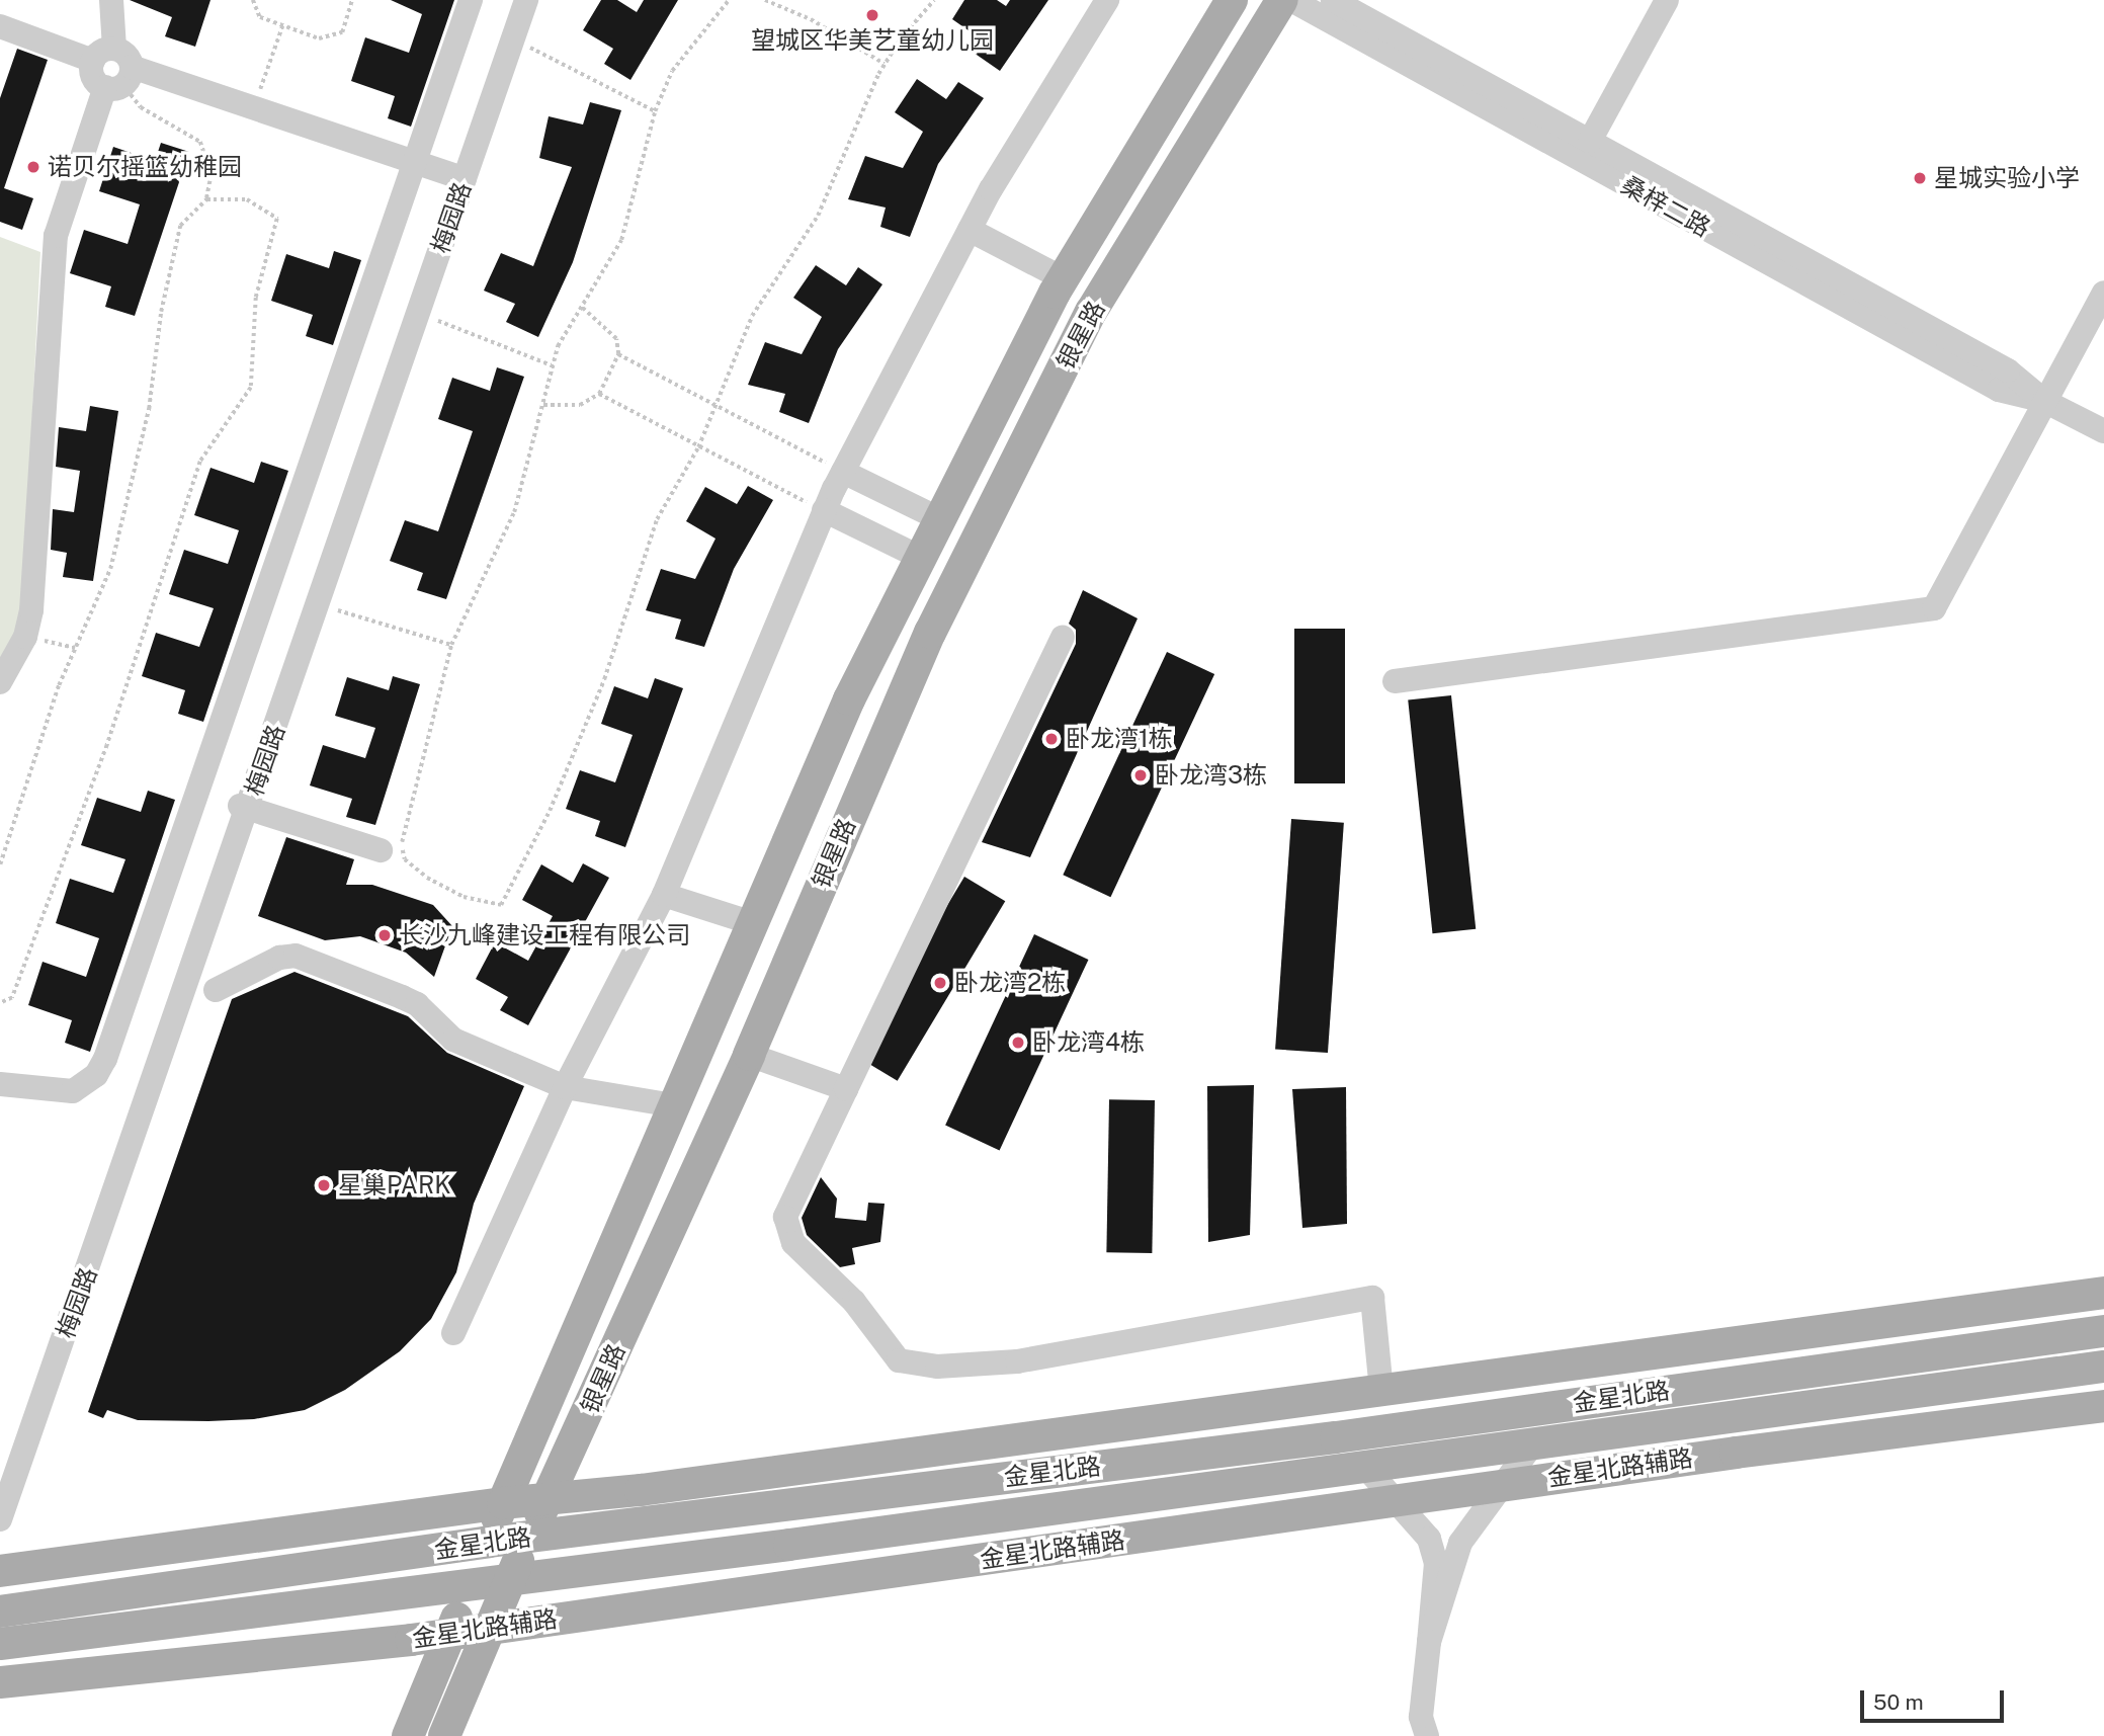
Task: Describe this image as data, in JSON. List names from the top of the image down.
{
  "streets": {
    "main road": ["银星路", "金星北路", "金星北路辅路"],
    "street": ["桑梓二路", "梅园路"]
  },
  "crossings": [
    ["银星路", "金星北路"],
    ["银星路", "金星北路辅路"]
  ],
  "places": [
    "望城区华美艺童幼儿园",
    "诺贝尔摇篮幼稚园",
    "星城实验小学",
    "卧龙湾1栋",
    "卧龙湾3栋",
    "长沙九峰建设工程有限公司",
    "卧龙湾2栋",
    "卧龙湾4栋",
    "星巢PARK"
  ],
  "scale_bar": "50 m"
}
